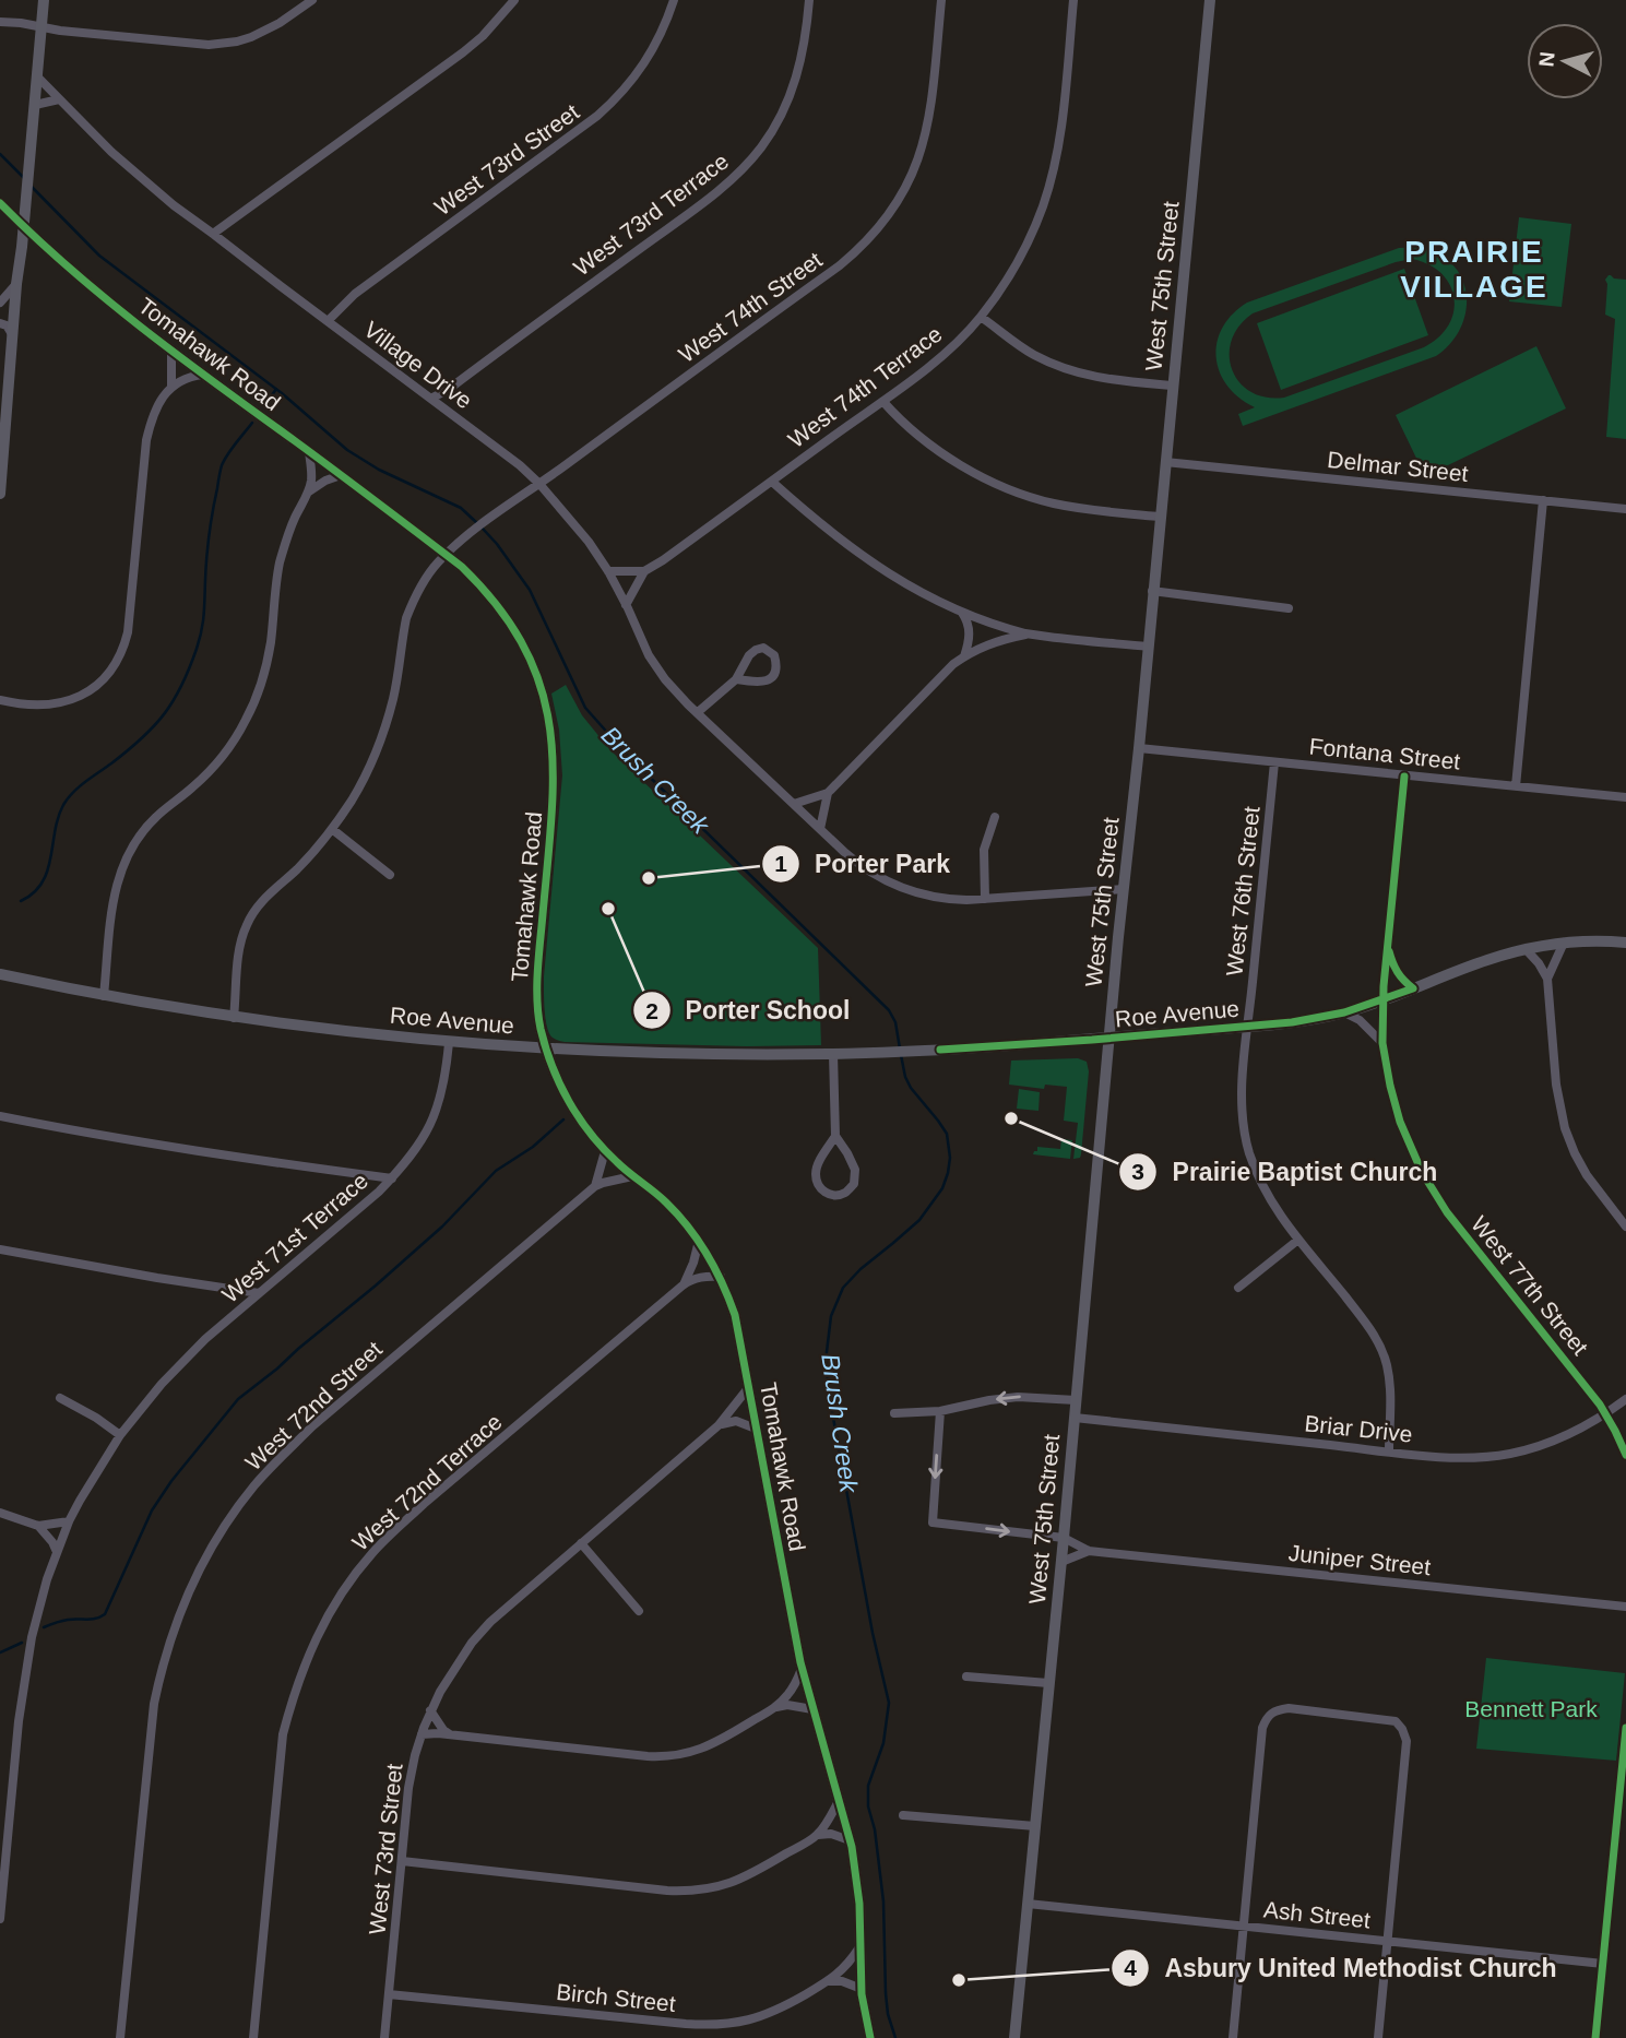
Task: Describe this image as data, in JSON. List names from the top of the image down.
{
  "streets": {
    "main road": ["West 75th Street", "Tomahawk Road", "Roe Avenue"],
    "street": [
      "West 73rd Street",
      "West 73rd Terrace",
      "West 74th Street",
      "Village Drive",
      "West 74th Terrace",
      "Delmar Street",
      "Fontana Street",
      "West 76th Street",
      "West 71st Terrace",
      "West 77th Street",
      "West 72nd Street",
      "Briar Drive",
      "West 72nd Terrace",
      "Juniper Street",
      "Ash Street",
      "Birch Street"
    ]
  },
  "crossings": [
    ["West 73rd Street", "Tomahawk Road"],
    ["West 73rd Street", "Village Drive"],
    ["West 73rd Street", "Birch Street"],
    ["West 73rd Terrace", "Village Drive"],
    ["West 75th Street", "Village Drive"],
    ["West 75th Street", "Delmar Street"],
    ["West 75th Street", "Fontana Street"],
    ["West 75th Street", "Roe Avenue"],
    ["West 75th Street", "Briar Drive"],
    ["West 75th Street", "Juniper Street"],
    ["West 75th Street", "Ash Street"],
    ["West 74th Street", "Tomahawk Road"],
    ["West 74th Street", "Village Drive"],
    ["Tomahawk Road", "Roe Avenue"],
    ["Tomahawk Road", "West 72nd Street"],
    ["Tomahawk Road", "West 72nd Terrace"],
    ["Tomahawk Road", "Birch Street"],
    ["Village Drive", "West 74th Terrace"],
    ["Fontana Street", "West 76th Street"],
    ["Fontana Street", "West 77th Street"],
    ["West 76th Street", "Roe Avenue"],
    ["West 76th Street", "Briar Drive"],
    ["Roe Avenue", "West 71st Terrace"],
    ["Roe Avenue", "West 77th Street"],
    ["West 77th Street", "Briar Drive"]
  ],
  "districts": ["PRAIRIE VILLAGE"],
  "water": ["Brush Creek"],
  "parks": ["Bennett Park"],
  "places": [
    "Porter Park",
    "Porter School",
    "Prairie Baptist Church",
    "Asbury United Methodist Church"
  ],
  "north": "left"
}
